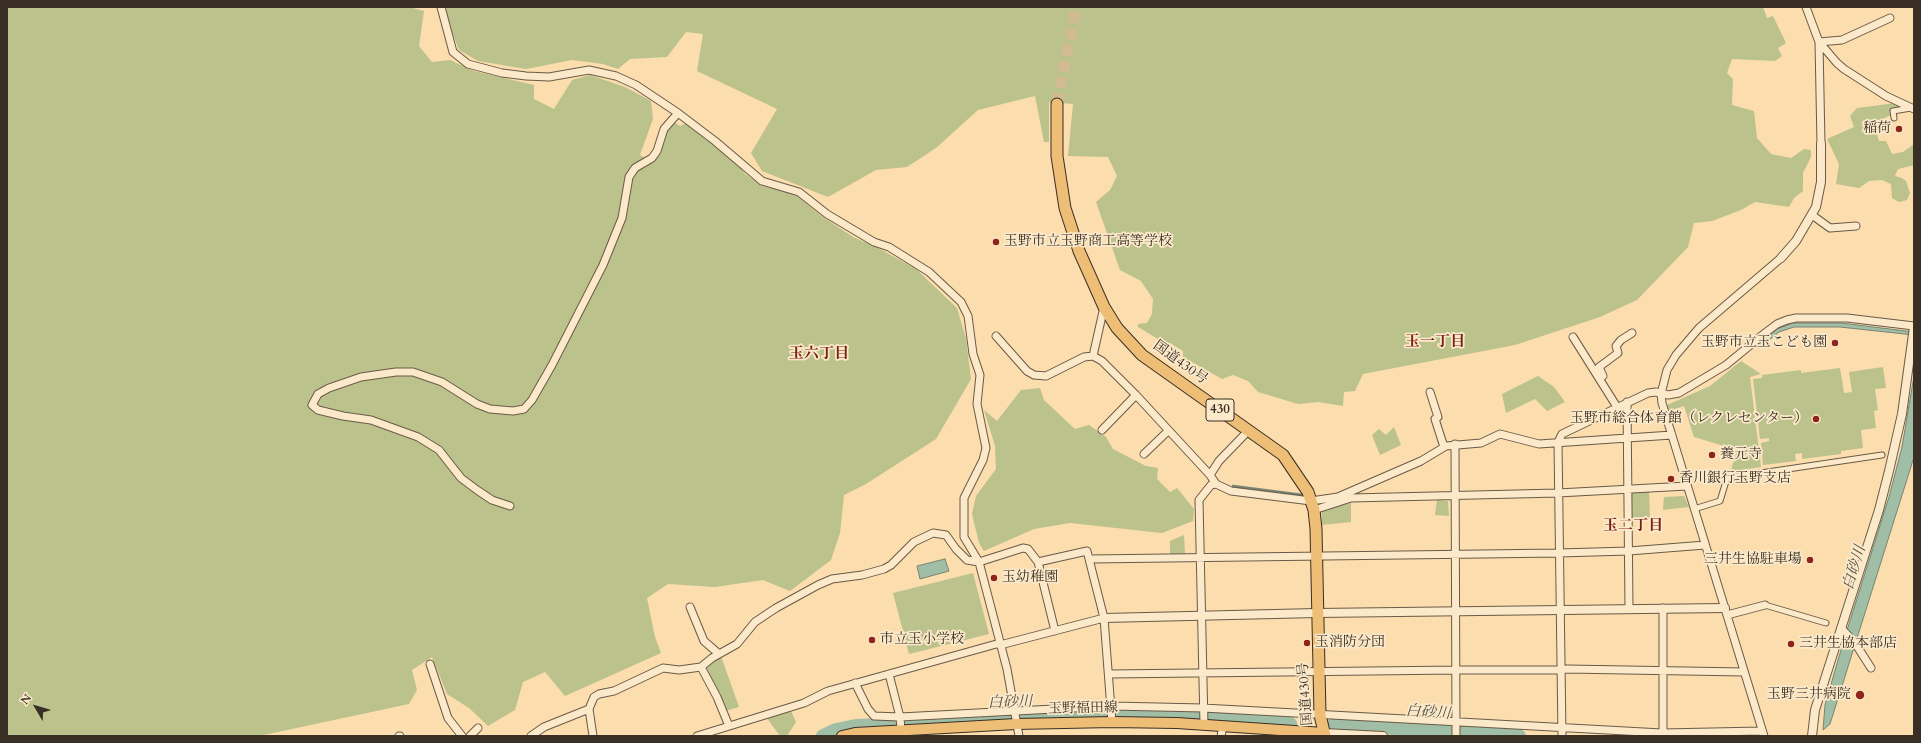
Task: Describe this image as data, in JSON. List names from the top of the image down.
{
  "streets": {
    "highway": ["国道430号", "430"],
    "main road": ["玉野福田線"]
  },
  "crossings": [
    ["国道430号", "玉野福田線"]
  ],
  "districts": ["玉一丁目", "玉六丁目", "玉二丁目"],
  "water": ["白砂川"],
  "places": [
    "稲荷",
    "玉野市立玉野商工高等学校",
    "玉野市立玉こども園",
    "玉野市総合体育館（レクレセンター）",
    "養元寺",
    "香川銀行玉野支店",
    "三井生協駐車場",
    "玉幼稚園",
    "市立玉小学校",
    "玉消防分団",
    "三井生協本部店",
    "玉野三井病院"
  ],
  "north": "top left"
}
